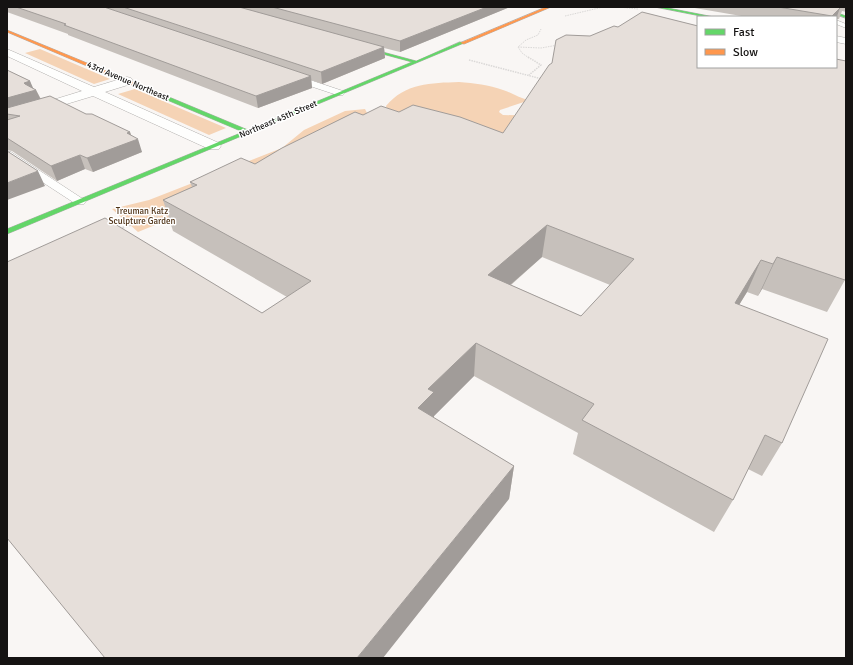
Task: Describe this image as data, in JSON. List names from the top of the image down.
{
  "streets": {
    "street": ["43rd Avenue Northeast", "Northeast 45th Street"]
  },
  "crossings": [
    ["43rd Avenue Northeast", "Northeast 45th Street"]
  ],
  "parks": ["Treuman Katz Sculpture Garden"],
  "legend": ["Fast", "Slow"]
}
